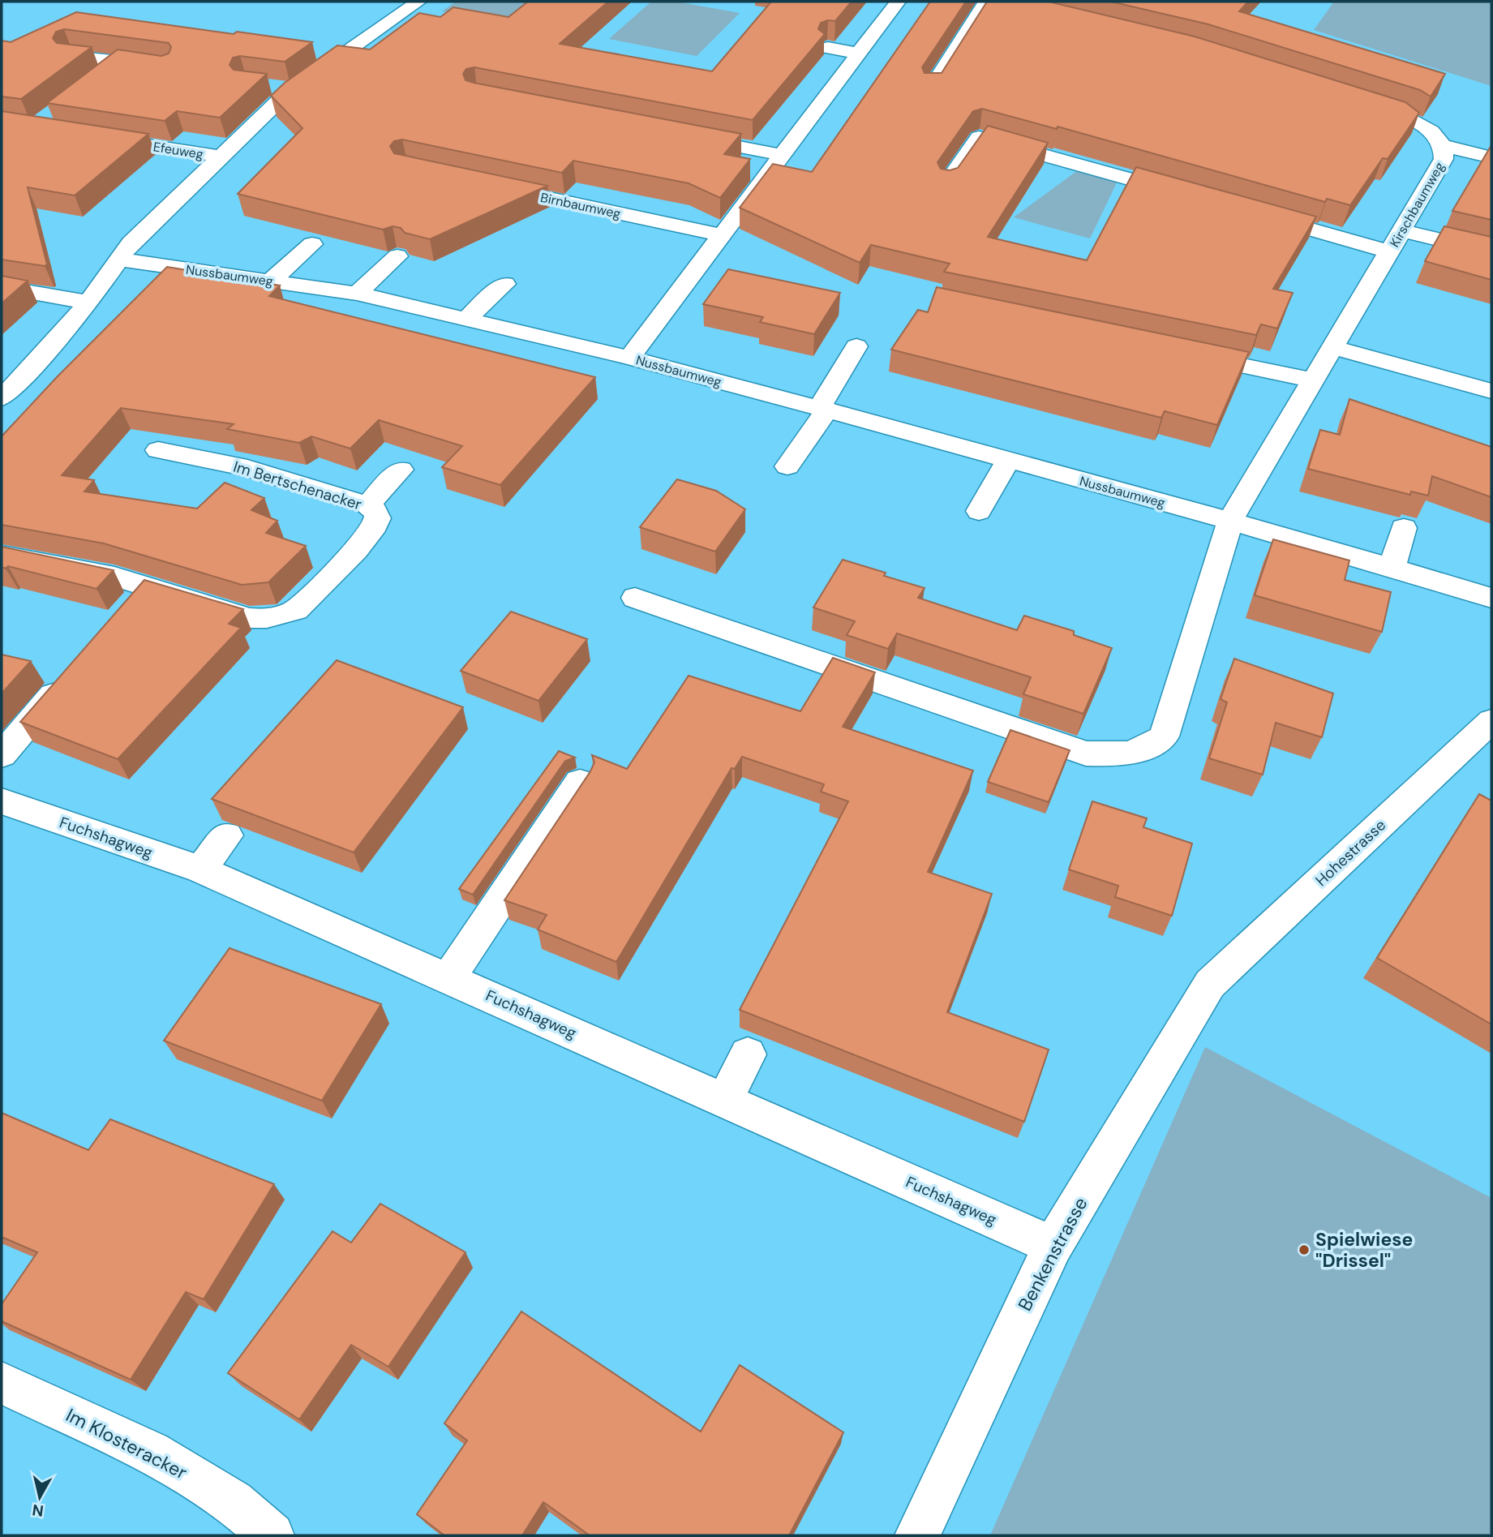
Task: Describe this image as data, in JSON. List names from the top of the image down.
{
  "streets": {
    "street": [
      "Efeuweg",
      "Kirschbaumweg",
      "Birnbaumweg",
      "Nussbaumweg",
      "Im Bertschenacker",
      "Fuchshagweg",
      "Hohestrasse",
      "Benkenstrasse",
      "Im Klosteracker"
    ]
  },
  "crossings": [
    ["Kirschbaumweg", "Nussbaumweg"],
    ["Fuchshagweg", "Benkenstrasse"],
    ["Hohestrasse", "Benkenstrasse"]
  ],
  "places": ["Spielwiese \"Drissel\""],
  "north": "bottom"
}
